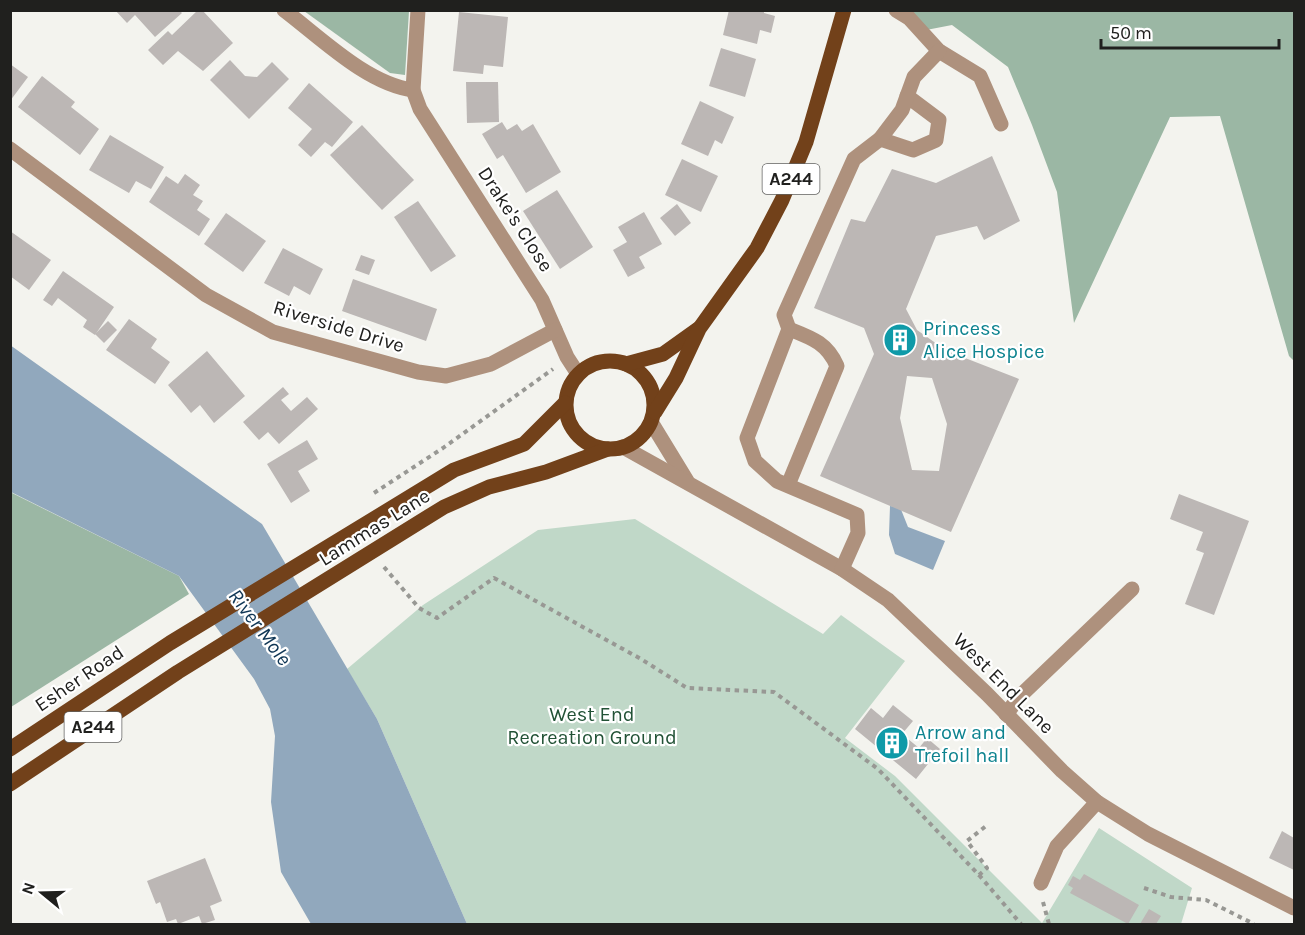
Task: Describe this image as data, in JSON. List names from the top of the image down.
{
  "streets": {
    "main road": ["A244", "Lammas Lane", "Esher Road"],
    "street": ["Drake's Close", "Riverside Drive", "West End Lane"]
  },
  "crossings": [
    ["A244", "Drake's Close"],
    ["A244", "Lammas Lane"],
    ["A244", "West End Lane"],
    ["Drake's Close", "Riverside Drive"],
    ["Drake's Close", "Lammas Lane"],
    ["Drake's Close", "West End Lane"],
    ["Lammas Lane", "Esher Road"],
    ["Lammas Lane", "West End Lane"]
  ],
  "water": ["River Mole"],
  "parks": ["West End Recreation Ground"],
  "places": {
    "building": ["Princess Alice Hospice", "Arrow and Trefoil hall"]
  },
  "scale_bar": "50 m",
  "north": "left"
}
